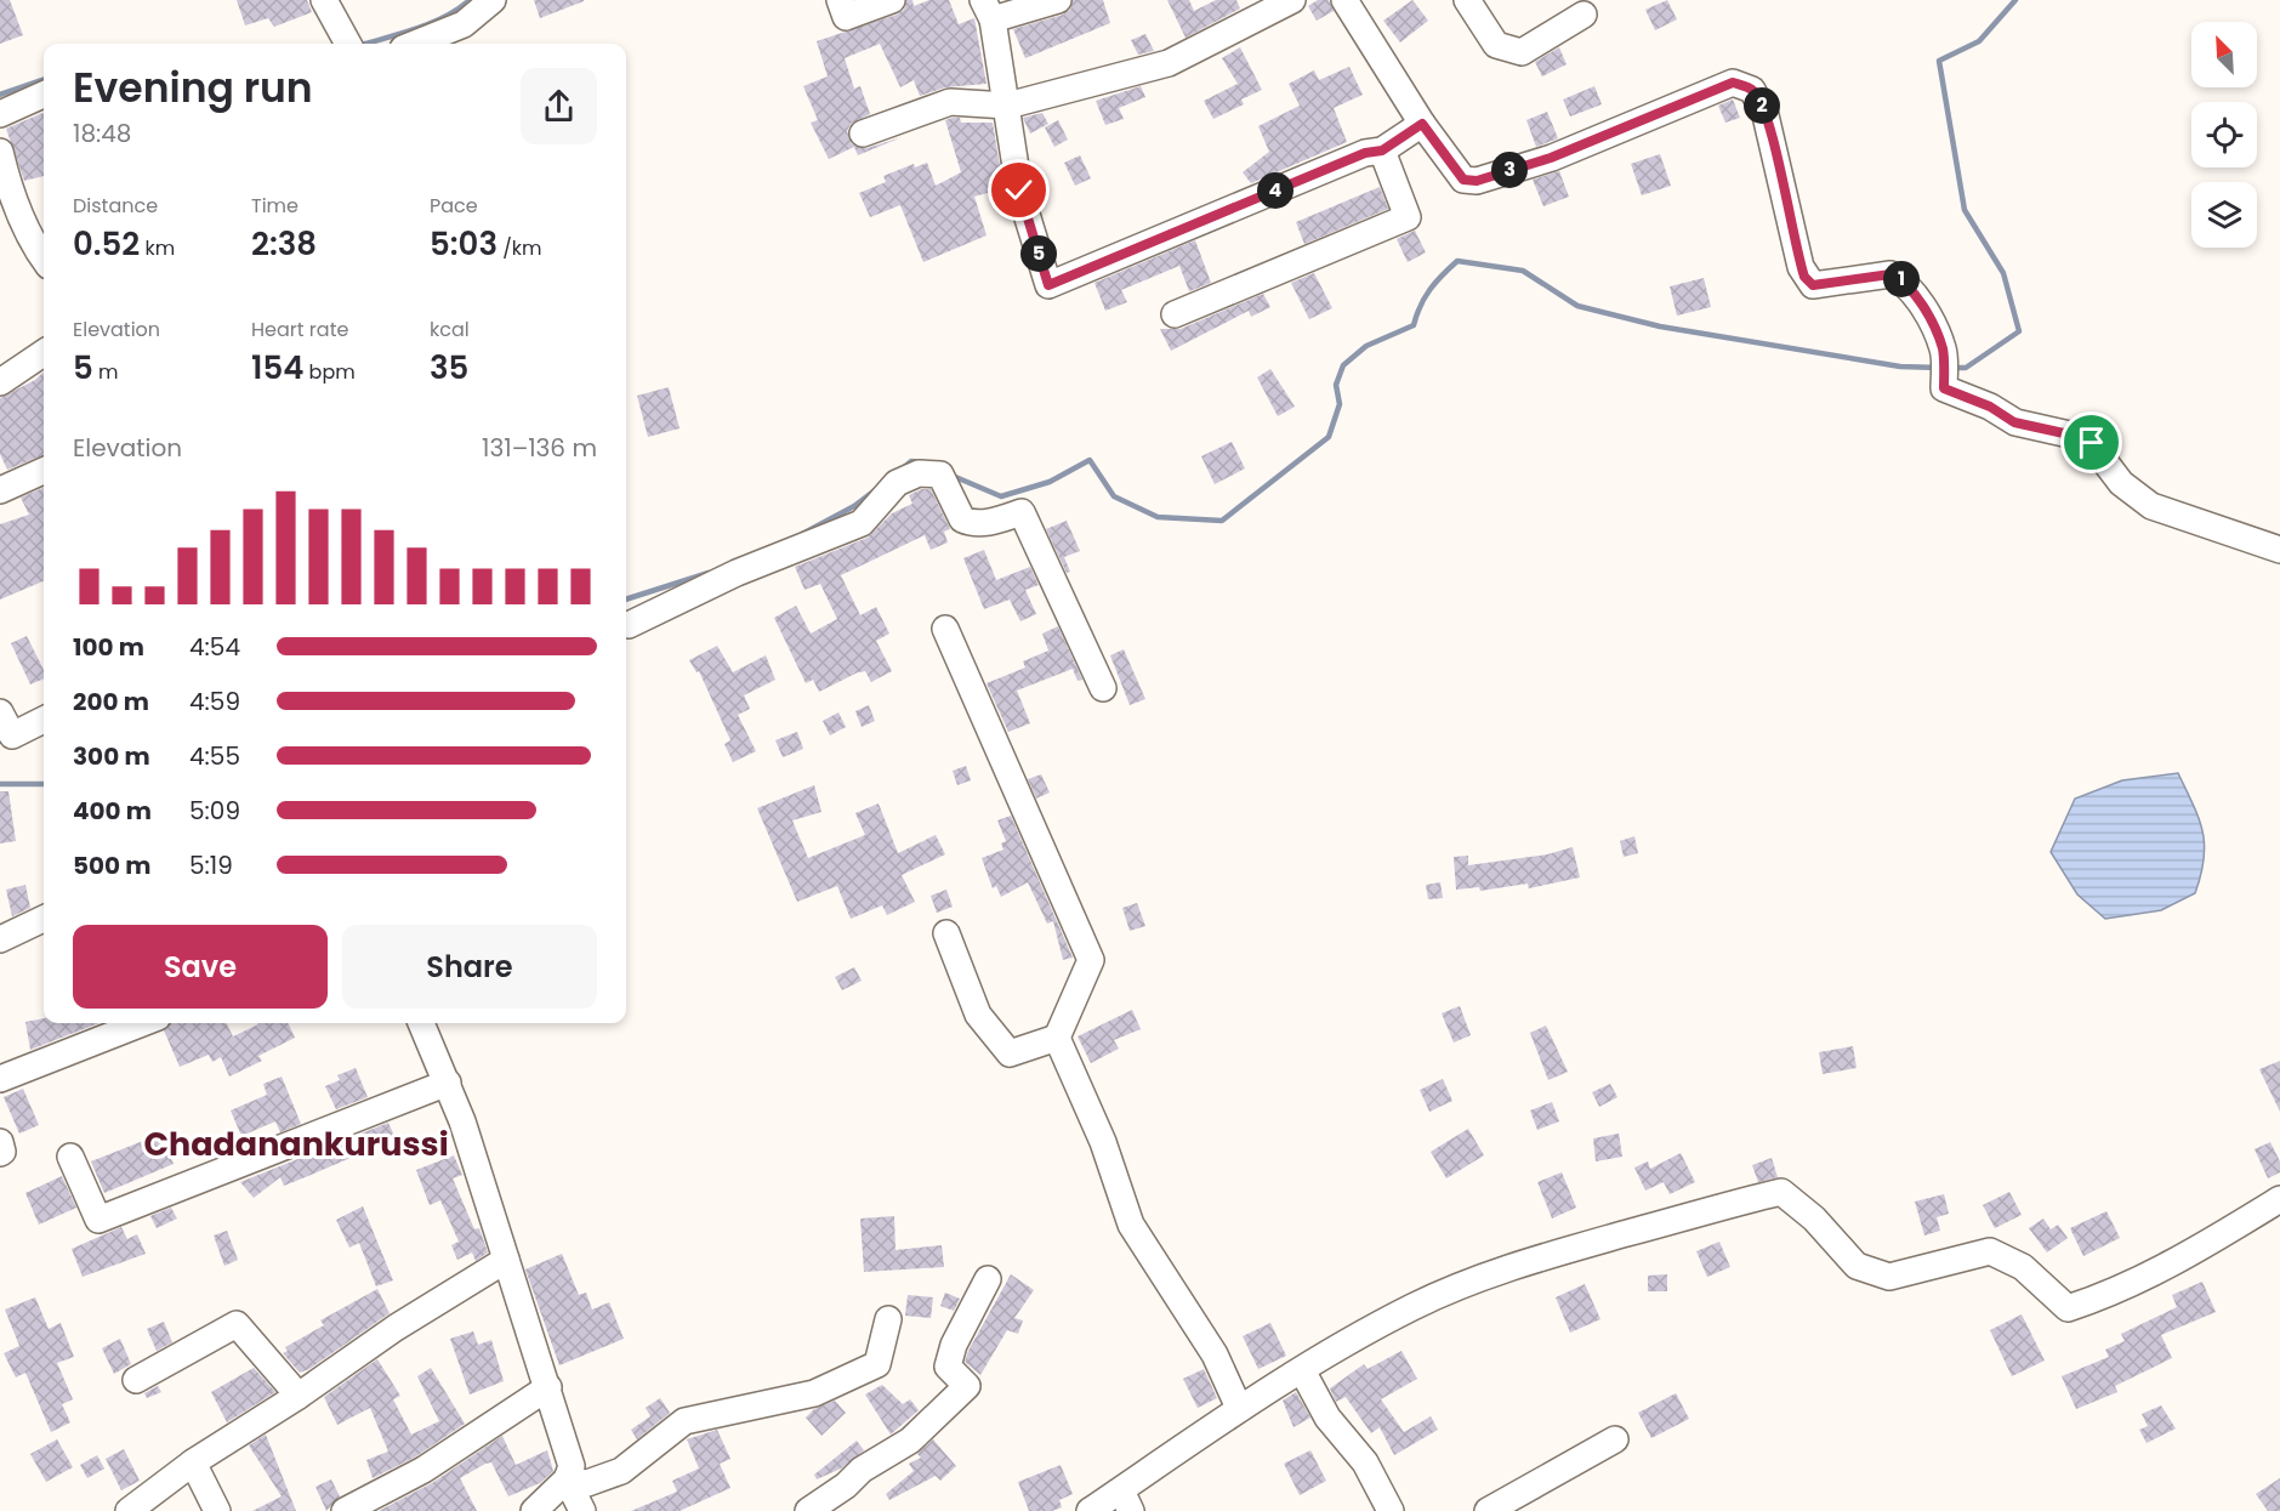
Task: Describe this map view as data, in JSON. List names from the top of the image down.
{
  "districts": ["Chadanankurussi"],
  "north": "top left",
  "page": {
    "heading": ["Evening run", "18:48"],
    "pins": [
      "2",
      "3",
      "4",
      "5",
      "1"
    ],
    "stats": [
      ["Distance", "0.52 km"],
      ["Time", "2:38"],
      ["Pace", "5:03 /km"],
      ["Elevation", "5 m"],
      ["Heart rate", "154 bpm"],
      ["kcal", "35"]
    ],
    "chart": ["Elevation", "131–136 m"],
    "list": [
      {
        "name": "100 m",
        "note": "4:54"
      },
      {
        "name": "200 m",
        "note": "4:59"
      },
      {
        "name": "300 m",
        "note": "4:55"
      },
      {
        "name": "400 m",
        "note": "5:09"
      },
      {
        "name": "500 m",
        "note": "5:19"
      }
    ],
    "buttons": ["Save", "Share"]
  }
}
